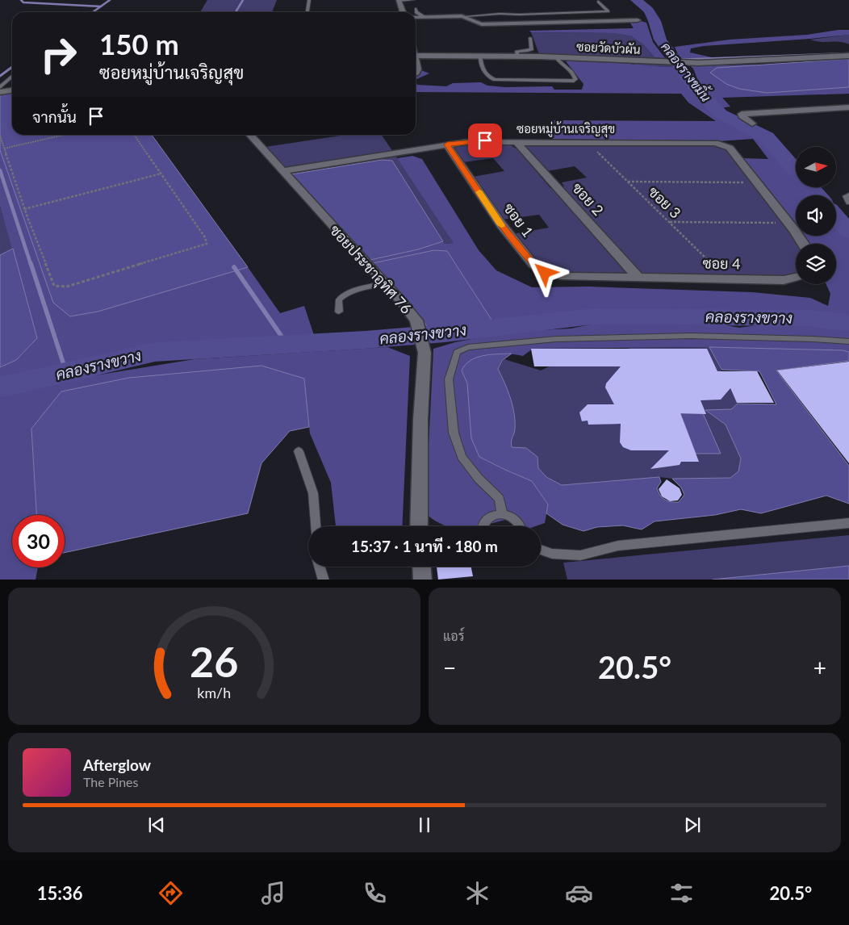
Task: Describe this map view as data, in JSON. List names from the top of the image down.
{
  "streets": {
    "street": [
      "ซอยวัดบัวผัน",
      "ซอยหมู่บ้านเจริญสุข",
      "ซอย 2",
      "ซอย 1",
      "ซอย 4",
      "ซอยประชาอุทิศ 76"
    ],
    "path": ["ซอย 3"]
  },
  "crossings": [
    ["ซอยหมู่บ้านเจริญสุข", "ซอย 2"],
    ["ซอยหมู่บ้านเจริญสุข", "ซอย 3"],
    ["ซอยหมู่บ้านเจริญสุข", "ซอย 1"],
    ["ซอยหมู่บ้านเจริญสุข", "ซอยประชาอุทิศ 76"],
    ["ซอย 2", "ซอย 1"],
    ["ซอย 2", "ซอย 4"],
    ["ซอย 3", "ซอย 4"],
    ["ซอย 1", "ซอย 4"]
  ],
  "water": ["คลองรางขมิ้น", "คลองรางขวาง"],
  "north": "right",
  "page": {
    "turn": ["150 m", "ซอยหมู่บ้านเจริญสุข"],
    "then": "จากนั้น",
    "limit": "30",
    "trip": "15:37 · 1 นาที · 180 m",
    "tile": "แอร์",
    "heat": ["−", "20.5°", "+"],
    "song": ["Afterglow", "The Pines"],
    "tabs": ["15:36", "20.5°"],
    "gauge": ["26", "km/h"]
  }
}
